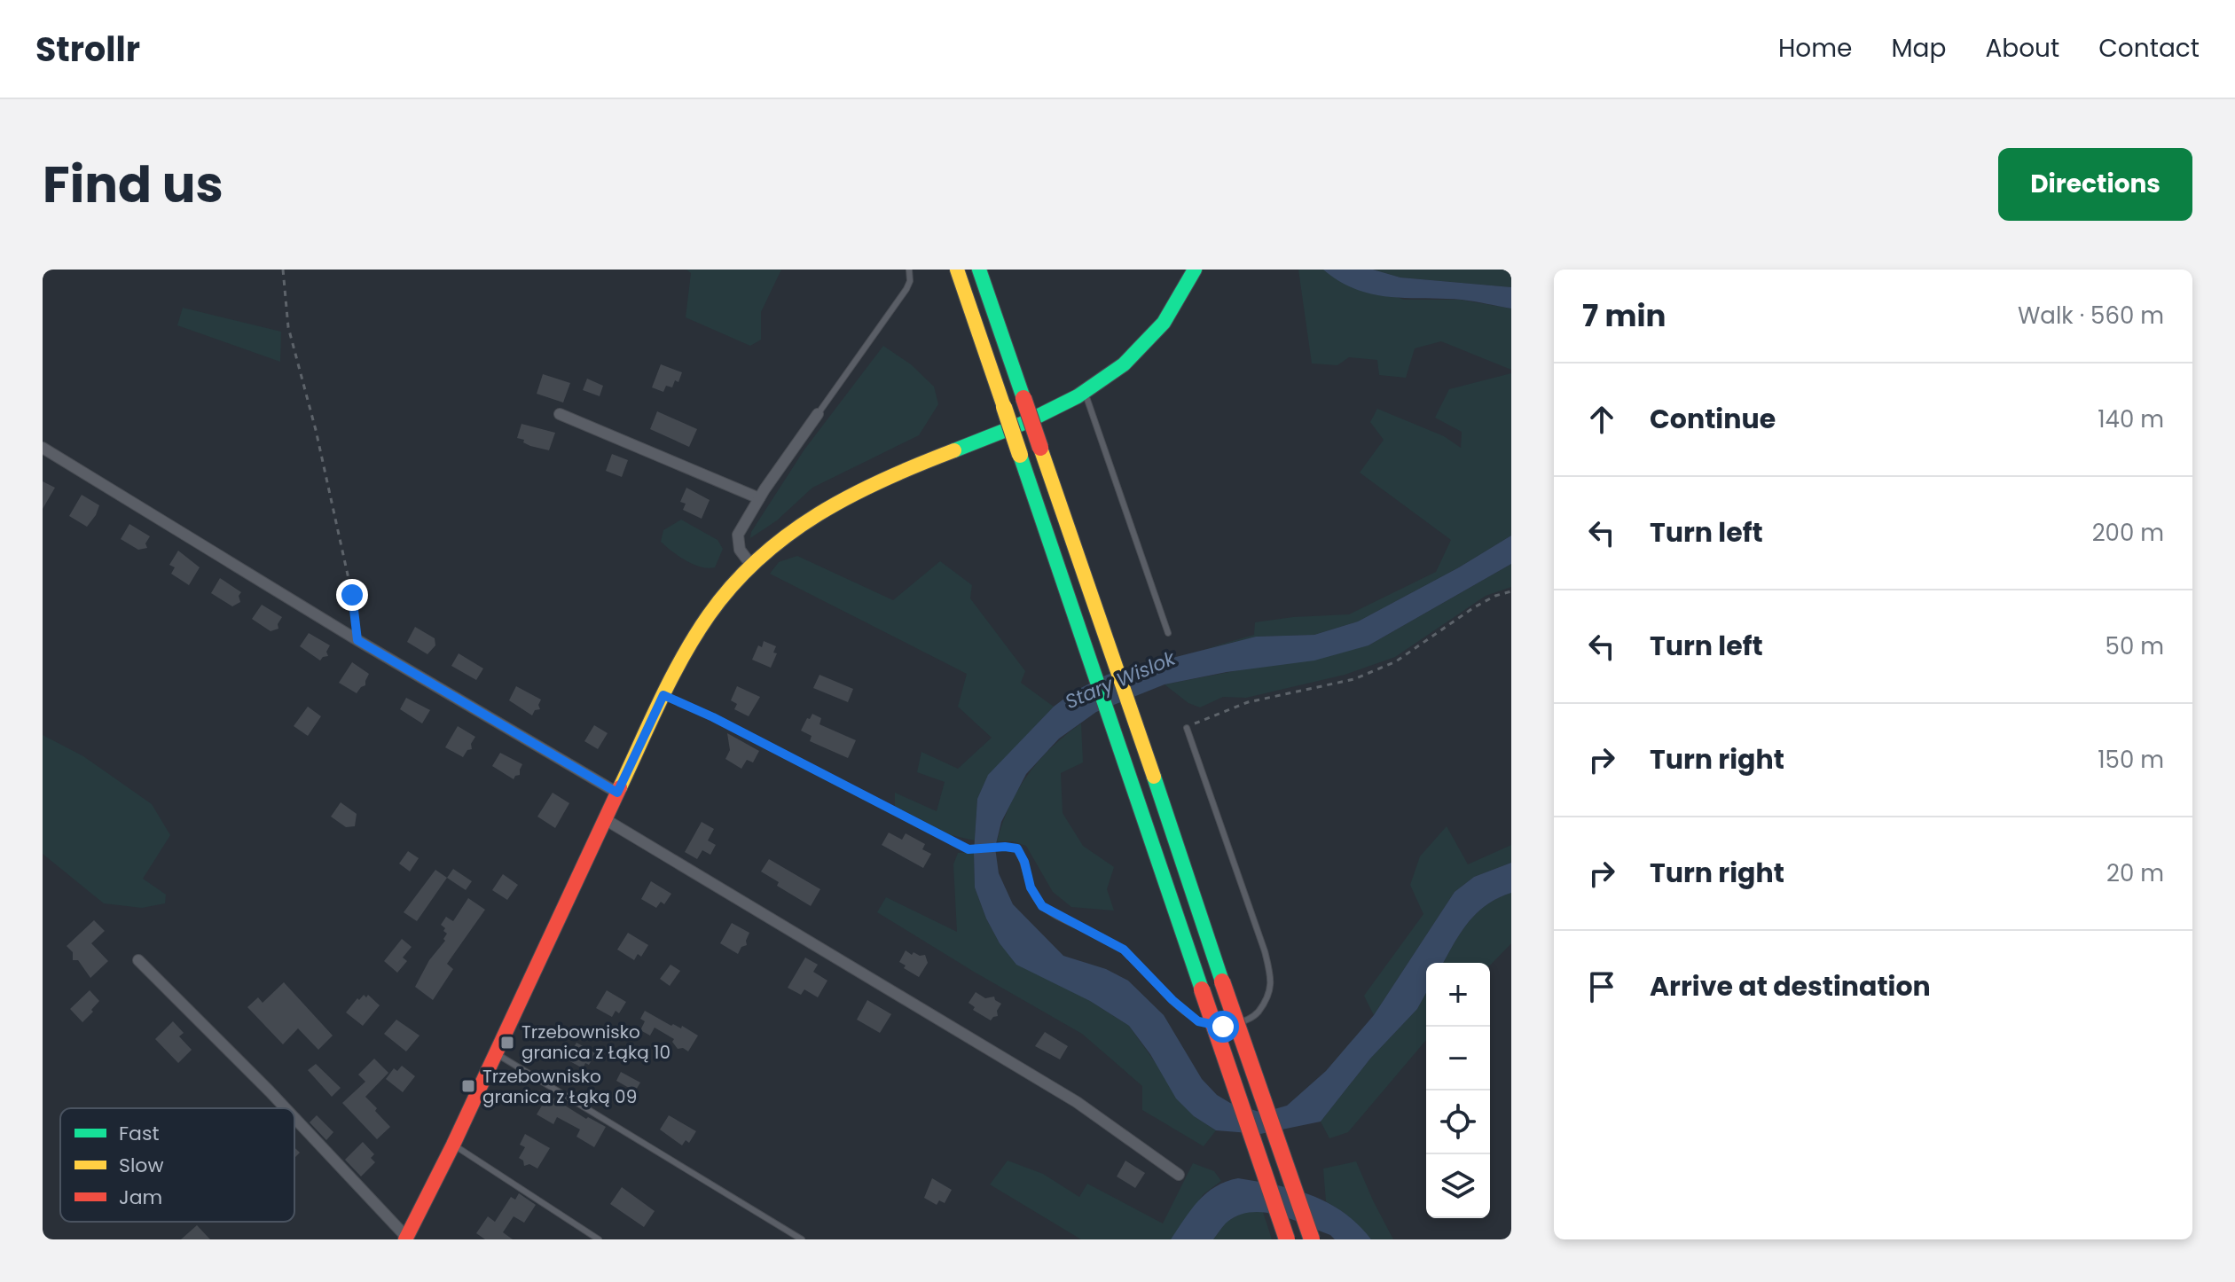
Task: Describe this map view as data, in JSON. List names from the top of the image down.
{
  "water": ["Stary Wislok"],
  "places": {
    "transit": ["Trzebownisko granica z Łąką 10", "Trzebownisko granica z Łąką 09"]
  },
  "legend": ["Fast", "Slow", "Jam"],
  "page": {
    "header": "Strollr",
    "nav": [
      "Home",
      "Map",
      "About",
      "Contact"
    ],
    "title": "Find us",
    "buttons": "Directions",
    "heading": ["7 min", "Walk · 560 m"],
    "list": [
      ["Continue", "140 m"],
      ["Turn left", "200 m"],
      ["Turn left", "50 m"],
      ["Turn right", "150 m"],
      ["Turn right", "20 m"],
      "Arrive at destination"
    ],
    "map_buttons": ["+", "−"]
  }
}
